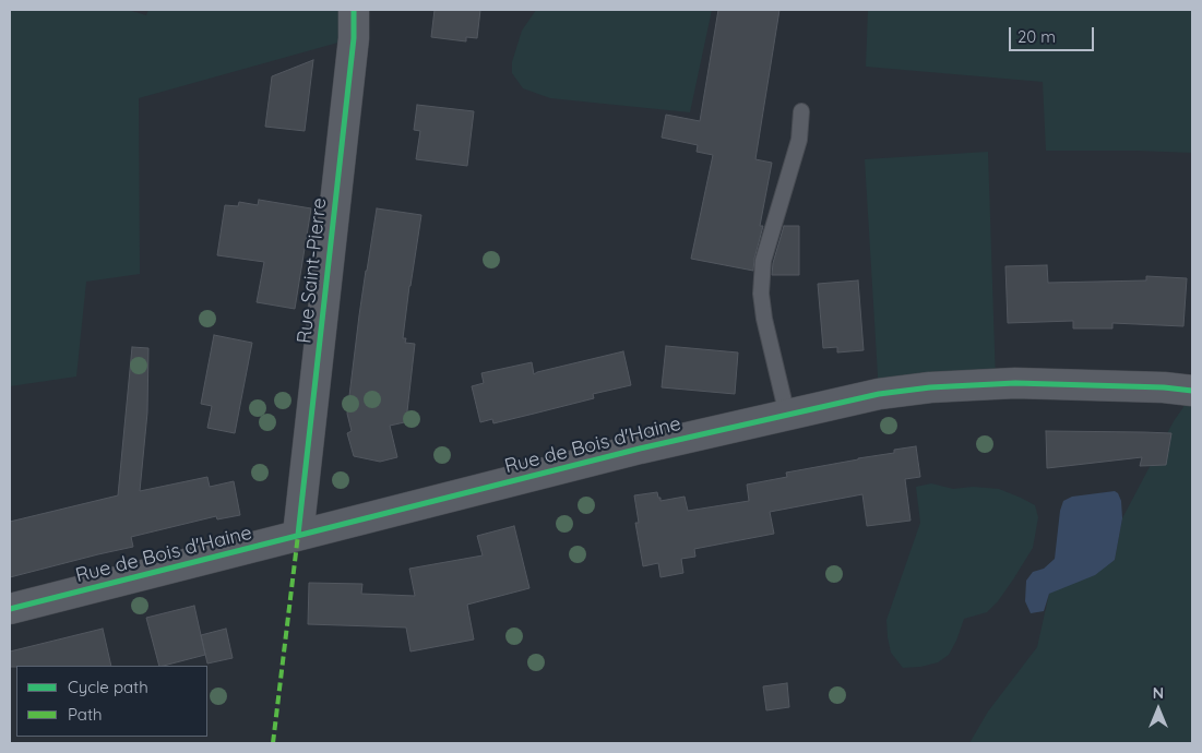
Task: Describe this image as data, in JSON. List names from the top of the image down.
{
  "streets": {
    "street": ["Rue Saint-Pierre", "Rue de Bois d'Haine"]
  },
  "crossings": [
    ["Rue Saint-Pierre", "Rue de Bois d'Haine"]
  ],
  "legend": ["Cycle path", "Path"],
  "scale_bar": "20 m",
  "north": "top"
}
